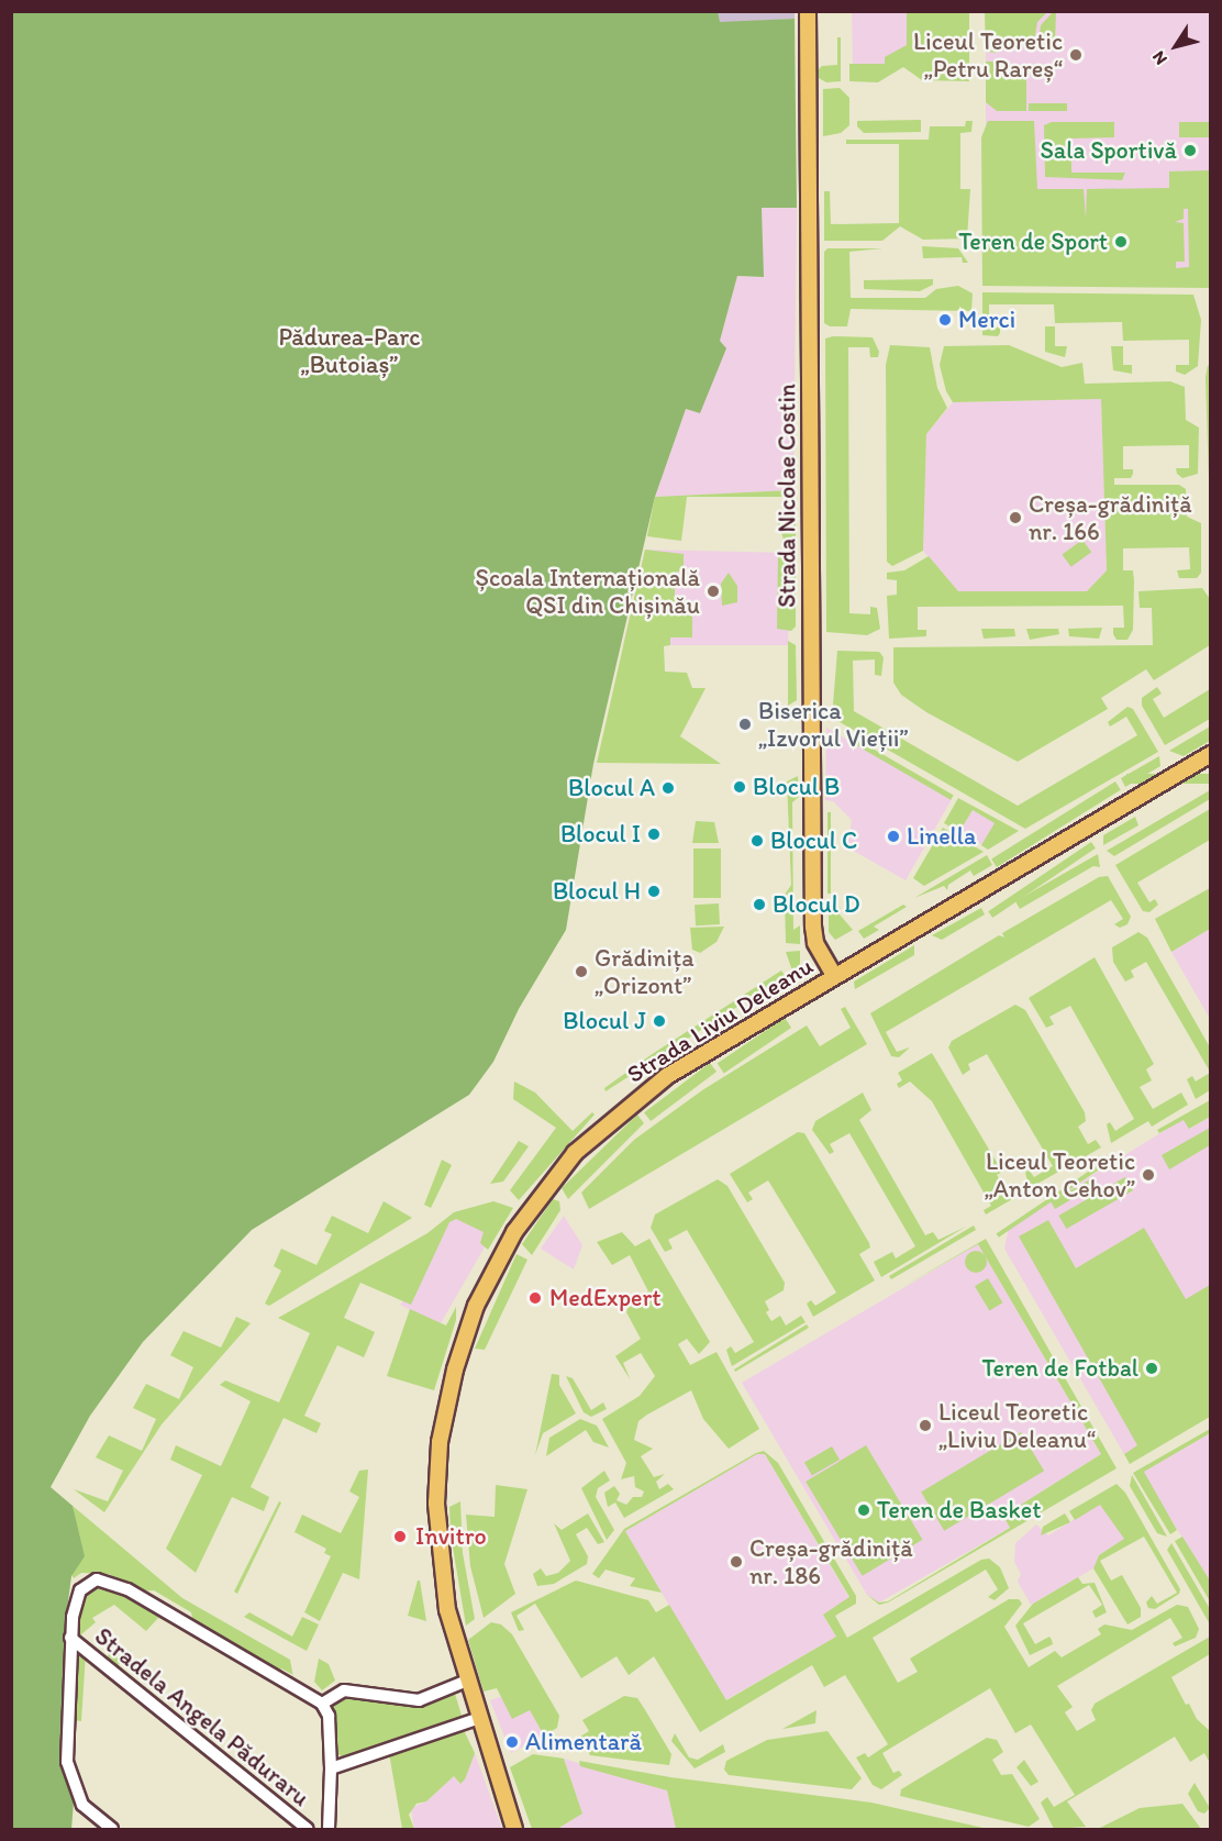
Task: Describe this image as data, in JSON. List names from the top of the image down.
{
  "streets": {
    "main road": ["Strada Nicolae Costin", "Strada Liviu Deleanu"],
    "street": ["Stradela Angela Păduraru"]
  },
  "crossings": [
    ["Strada Nicolae Costin", "Strada Liviu Deleanu"],
    ["Strada Liviu Deleanu", "Stradela Angela Păduraru"]
  ],
  "parks": ["Pădurea-Parc „Butoiaș”"],
  "places": [
    "Liceul Teoretic „Petru Rareș“",
    "Sala Sportivă",
    "Teren de Sport",
    "Merci",
    "Creșa-grădiniță nr. 166",
    "Școala Internațională QSI din Chișinău",
    "Biserica „Izvorul Vieții”",
    "Blocul B",
    "Blocul A",
    "Blocul I",
    "Linella",
    "Blocul C",
    "Blocul H",
    "Blocul D",
    "Grădinița „Orizont”",
    "Blocul J",
    "Liceul Teoretic „Anton Cehov”",
    "MedExpert",
    "Teren de Fotbal",
    "Liceul Teoretic „Liviu Deleanu“",
    "Teren de Basket",
    "Invitro",
    "Creșa-grădiniță nr. 186",
    "Alimentară"
  ],
  "north": "bottom left"
}
